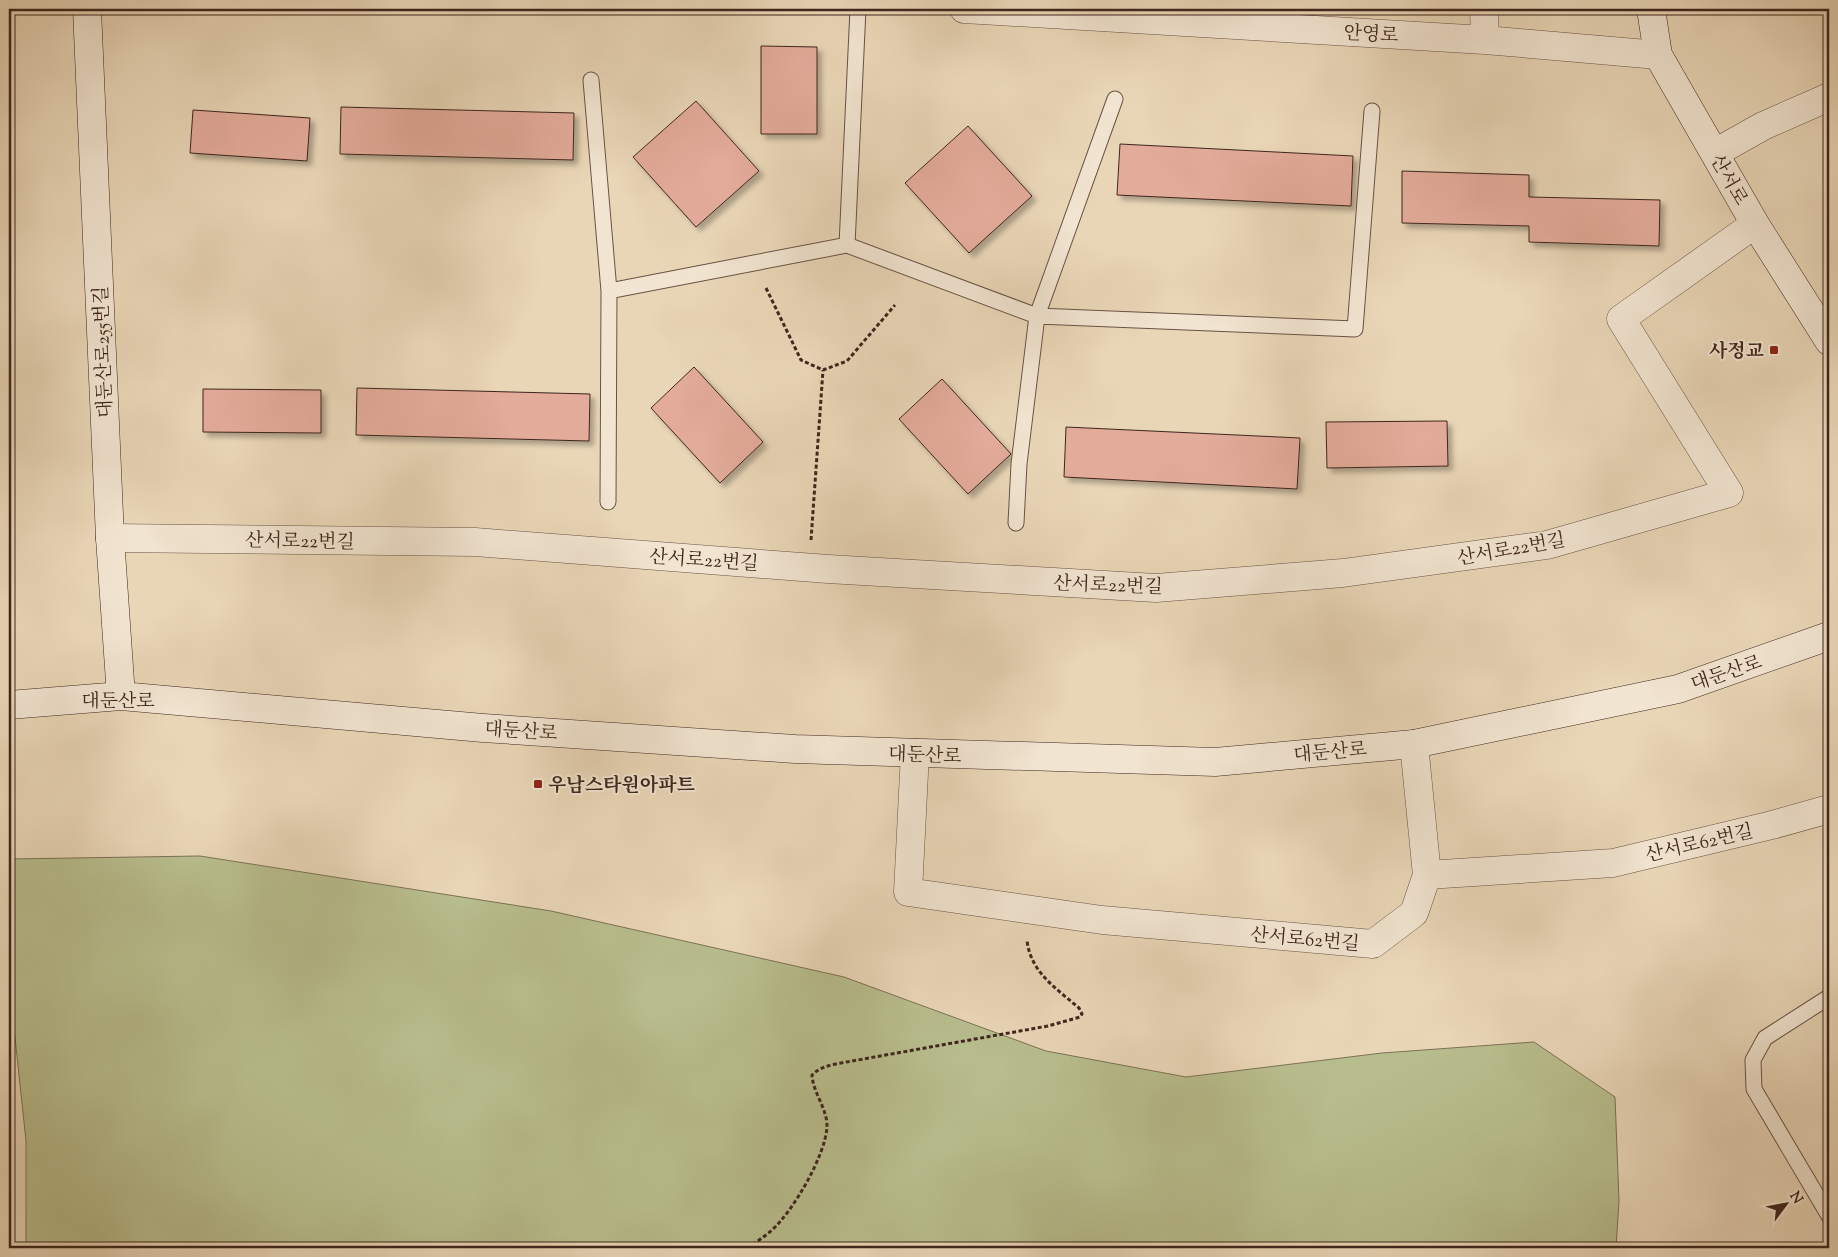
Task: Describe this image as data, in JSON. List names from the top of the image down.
{
  "streets": {
    "street": [
      "안영로",
      "산서로",
      "대둔산로255번길",
      "산서로22번길",
      "대둔산로",
      "산서로62번길"
    ]
  },
  "crossings": [
    ["안영로", "산서로"],
    ["산서로", "산서로22번길"],
    ["대둔산로255번길", "산서로22번길"],
    ["대둔산로255번길", "대둔산로"],
    ["대둔산로", "산서로62번길"]
  ],
  "places": {
    "transit": ["사정교", "우남스타원아파트"]
  },
  "north": "top right"
}
